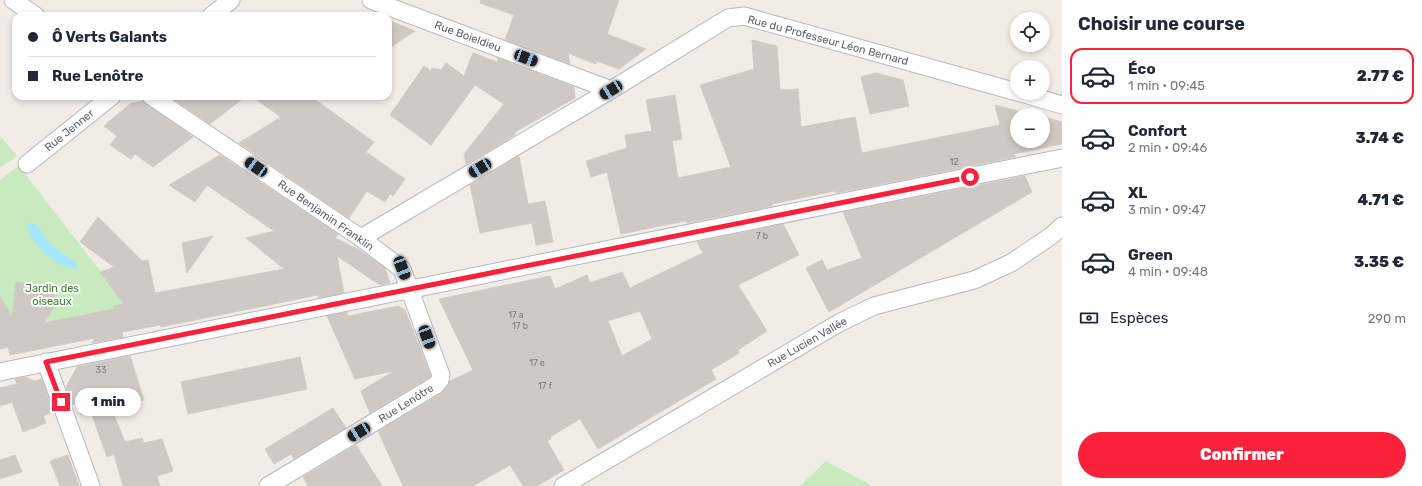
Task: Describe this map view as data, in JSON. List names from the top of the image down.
{
  "streets": {
    "street": [
      "Rue Boieldieu",
      "Rue du Professeur Léon Bernard",
      "Rue Jenner",
      "Rue Benjamin Franklin",
      "Rue Lucien Vallée",
      "Rue Lenôtre"
    ]
  },
  "crossings": [
    ["Rue Boieldieu", "Rue du Professeur Léon Bernard"],
    ["Rue du Professeur Léon Bernard", "Rue Benjamin Franklin"],
    ["Rue Benjamin Franklin", "Rue Lenôtre"]
  ],
  "parks": ["Jardin des oiseaux"],
  "house_numbers": [
    "12",
    "7 b",
    "17 a",
    "17 b",
    "17 e",
    "33",
    "17 f"
  ],
  "page": {
    "heading": "Choisir une course",
    "map_buttons": ["+", "−"],
    "banner": ["Ô Verts Galants", "Rue Lenôtre"],
    "list": [
      {
        "name": "Éco",
        "note": "1 min · 09:45",
        "value": "2.77 €"
      },
      {
        "name": "Confort",
        "note": "2 min · 09:46",
        "value": "3.74 €"
      },
      {
        "name": "XL",
        "note": "3 min · 09:47",
        "value": "4.71 €"
      },
      {
        "name": "Green",
        "note": "4 min · 09:48",
        "value": "3.35 €"
      }
    ],
    "pay": ["Espèces", "290 m"],
    "bubble": "1 min",
    "buttons": "Confirmer"
  }
}
